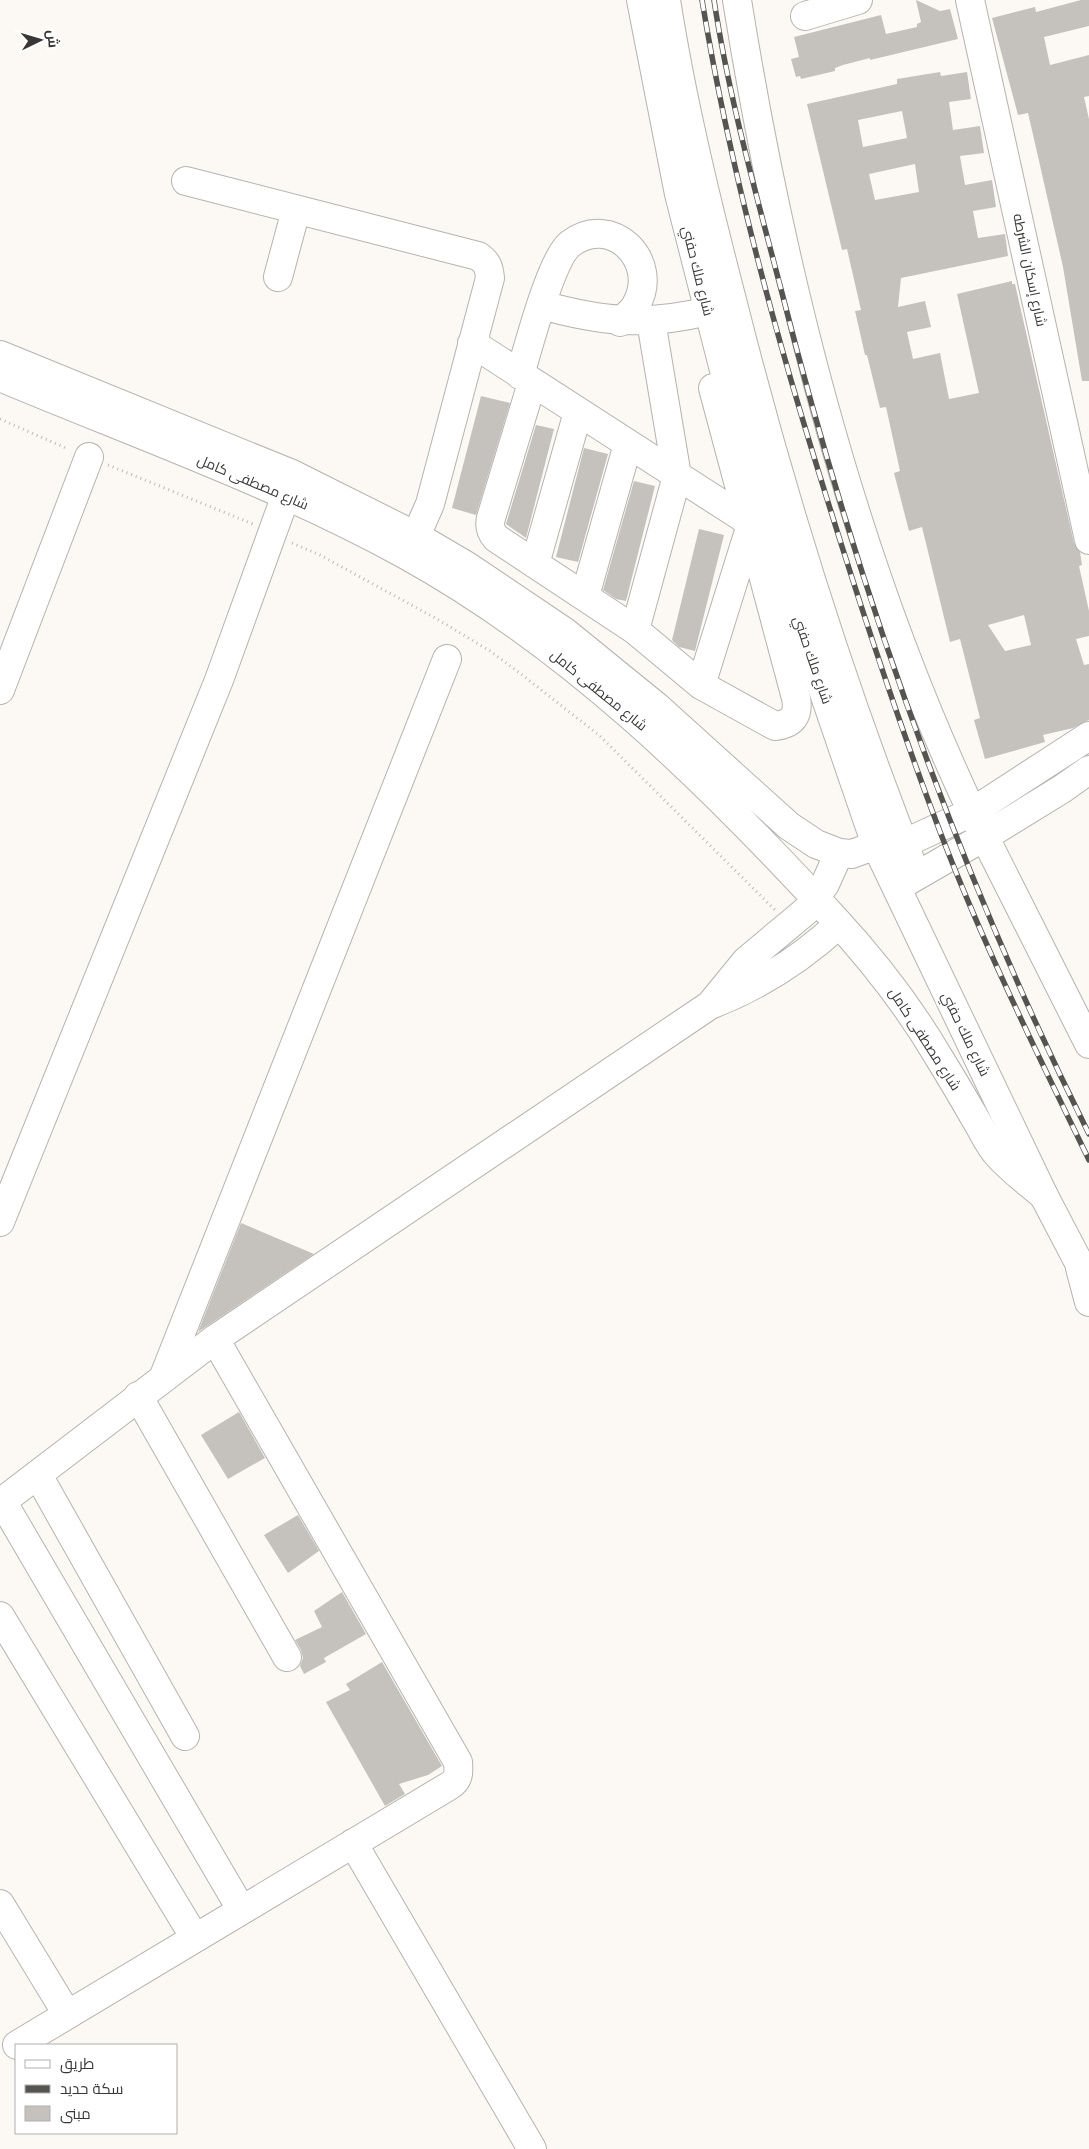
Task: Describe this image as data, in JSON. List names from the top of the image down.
{
  "streets": {
    "main road": ["شارع إسكان الشرطه", "شارع ملك حفني", "شارع مصطفى كامل"]
  },
  "crossings": [
    ["شارع ملك حفني", "شارع مصطفى كامل"]
  ],
  "legend": ["طريق", "سكة حديد", "مبنى"],
  "north": "right"
}
